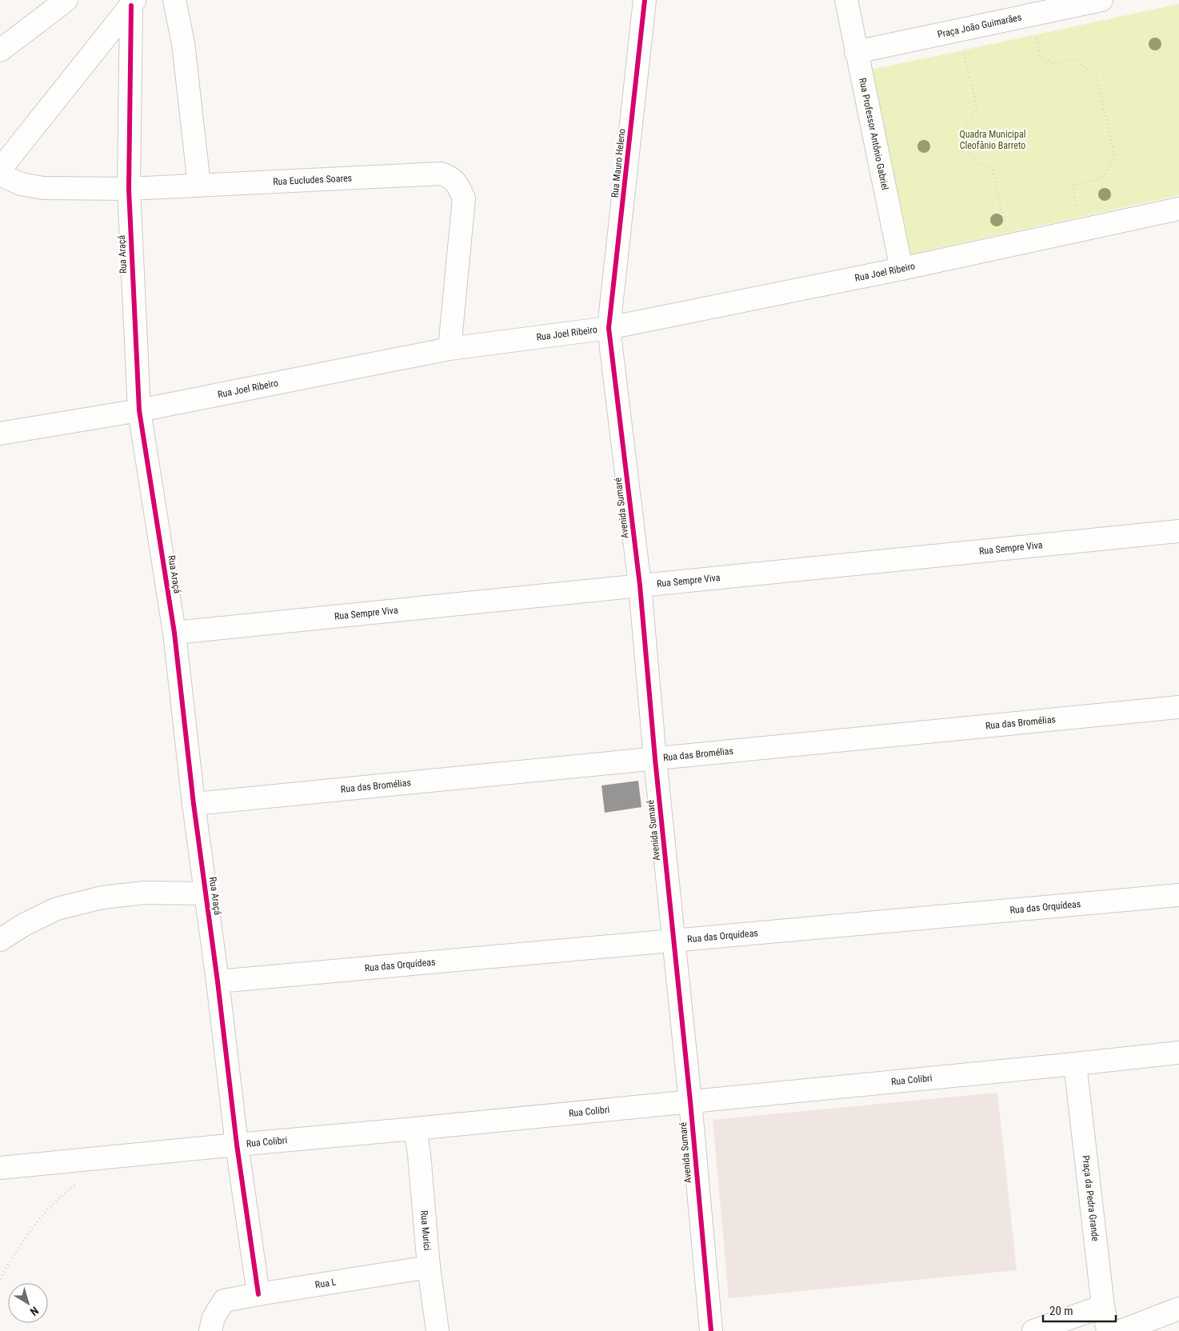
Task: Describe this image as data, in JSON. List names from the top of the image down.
{
  "streets": {
    "street": [
      "Praça João Guimarães",
      "Rua Professor Antônio Gabriel",
      "Rua Mauro Heleno",
      "Rua Eucludes Soares",
      "Rua Araçá",
      "Rua Joel Ribeiro",
      "Avenida Sumaré",
      "Rua Sempre Viva",
      "Rua das Bromélias",
      "Rua das Orquídeas",
      "Rua Colibri",
      "Praça da Pedra Grande",
      "Rua Murici",
      "Rua L"
    ]
  },
  "crossings": [
    ["Praça João Guimarães", "Rua Professor Antônio Gabriel"],
    ["Rua Professor Antônio Gabriel", "Rua Joel Ribeiro"],
    ["Rua Mauro Heleno", "Rua Joel Ribeiro"],
    ["Rua Mauro Heleno", "Avenida Sumaré"],
    ["Rua Eucludes Soares", "Rua Araçá"],
    ["Rua Eucludes Soares", "Rua Joel Ribeiro"],
    ["Rua Araçá", "Rua Joel Ribeiro"],
    ["Rua Araçá", "Rua Sempre Viva"],
    ["Rua Araçá", "Rua das Bromélias"],
    ["Rua Araçá", "Rua das Orquídeas"],
    ["Rua Araçá", "Rua Colibri"],
    ["Rua Araçá", "Rua L"],
    ["Rua Joel Ribeiro", "Avenida Sumaré"],
    ["Avenida Sumaré", "Rua Sempre Viva"],
    ["Avenida Sumaré", "Rua das Bromélias"],
    ["Avenida Sumaré", "Rua das Orquídeas"],
    ["Avenida Sumaré", "Rua Colibri"],
    ["Rua Colibri", "Praça da Pedra Grande"],
    ["Rua Colibri", "Rua Murici"],
    ["Rua Murici", "Rua L"]
  ],
  "parks": ["Quadra Municipal Cleofânio Barreto"],
  "scale_bar": "20 m",
  "north": "bottom right"
}
